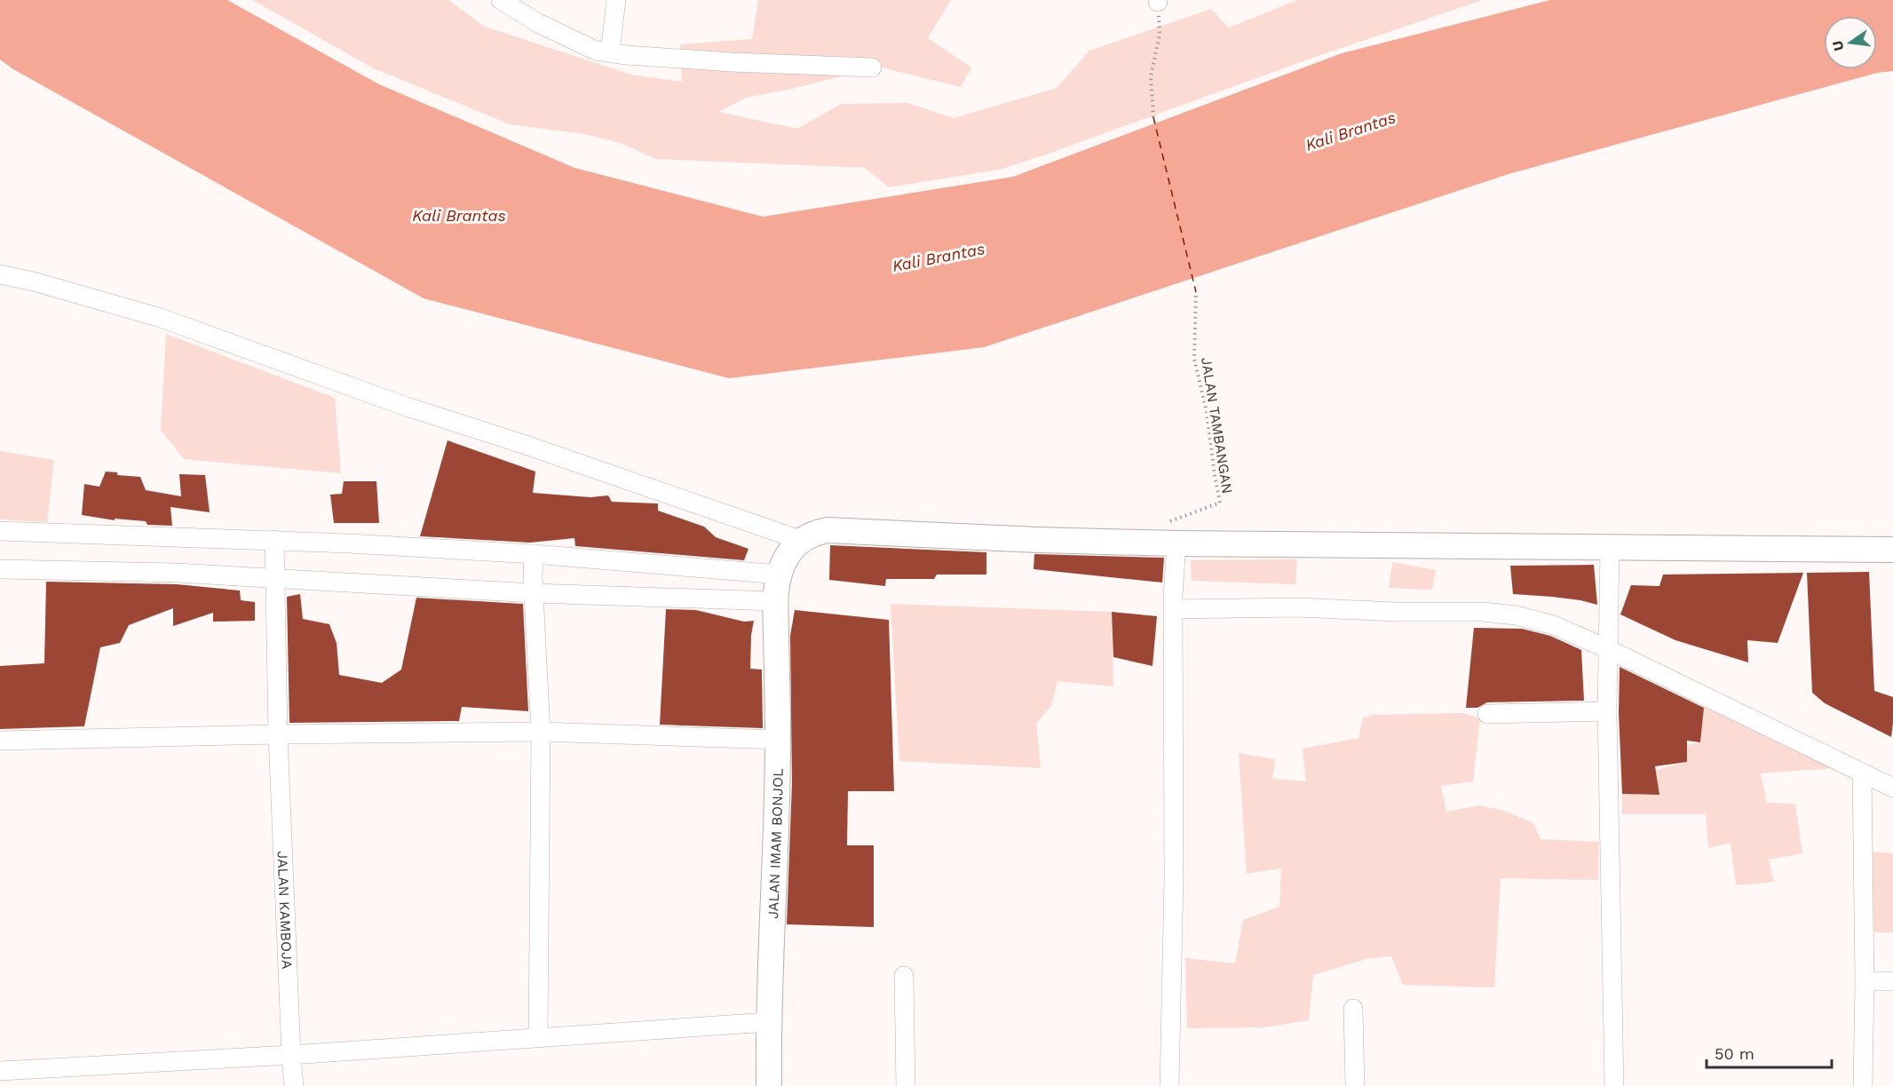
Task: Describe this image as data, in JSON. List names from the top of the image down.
{
  "streets": {
    "main road": ["JALAN IMAM BONJOL"],
    "street": ["JALAN KAMBOJA"],
    "path": ["JALAN TAMBANGAN"]
  },
  "water": ["Kali Brantas"],
  "scale_bar": "50 m",
  "north": "left"
}
